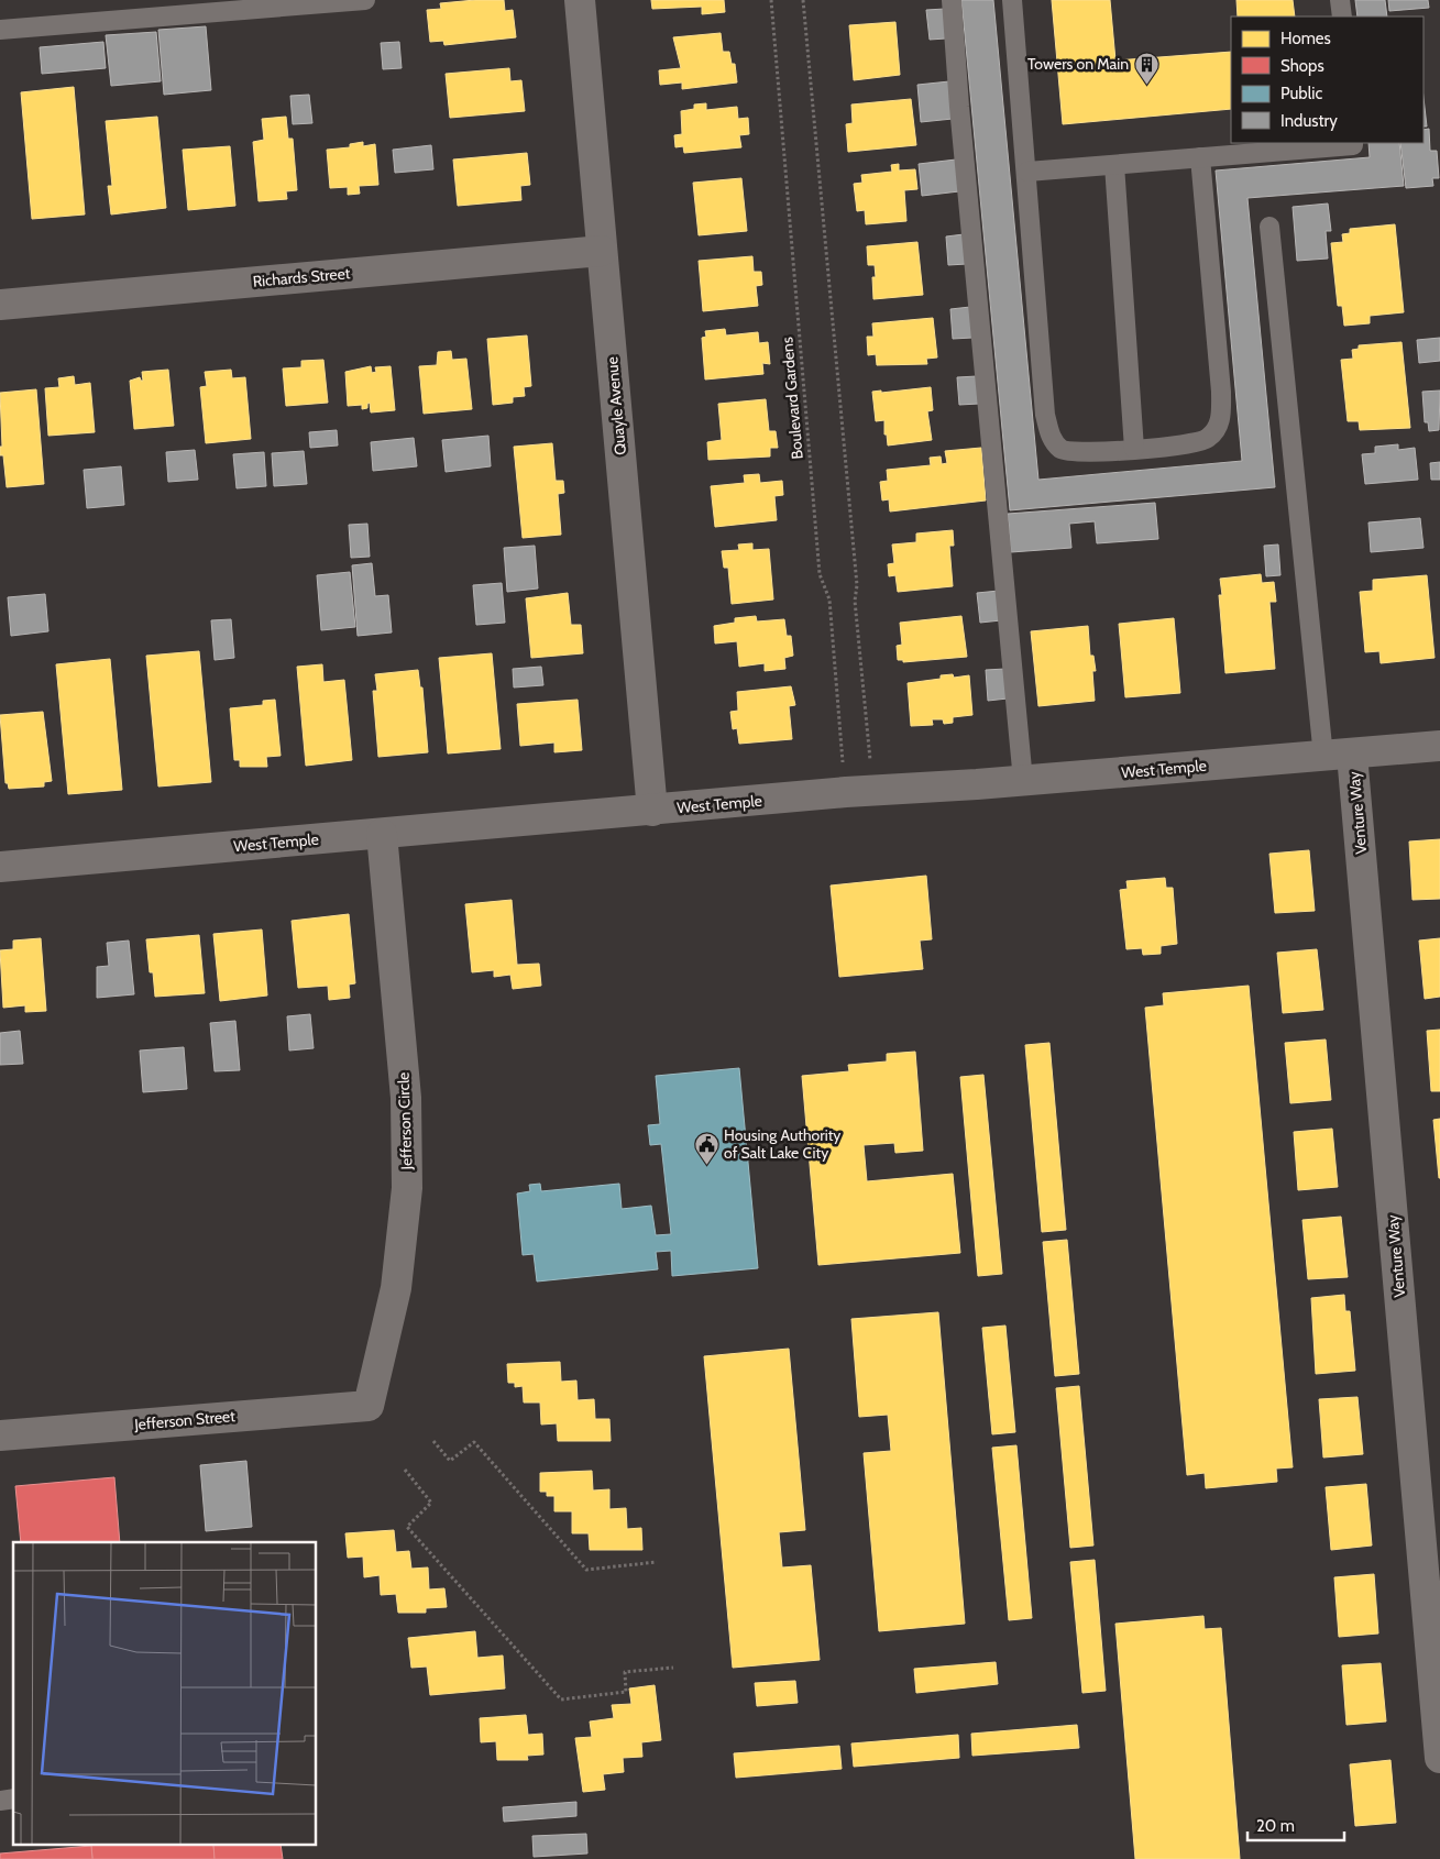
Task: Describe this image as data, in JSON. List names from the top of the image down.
{
  "streets": {
    "street": [
      "Richards Street",
      "Quayle Avenue",
      "West Temple",
      "Venture Way",
      "Jefferson Circle",
      "Jefferson Street"
    ],
    "path": ["Boulevard Gardens"]
  },
  "crossings": [
    ["Richards Street", "Quayle Avenue"],
    ["Boulevard Gardens", "West Temple"],
    ["Quayle Avenue", "West Temple"],
    ["West Temple", "Venture Way"],
    ["West Temple", "Jefferson Circle"],
    ["Jefferson Circle", "Jefferson Street"]
  ],
  "places": {
    "building": ["Towers on Main"],
    "public building": ["Housing Authority of Salt Lake City"]
  },
  "legend": [
    "Homes",
    "Shops",
    "Public",
    "Industry"
  ],
  "scale_bar": "20 m"
}
